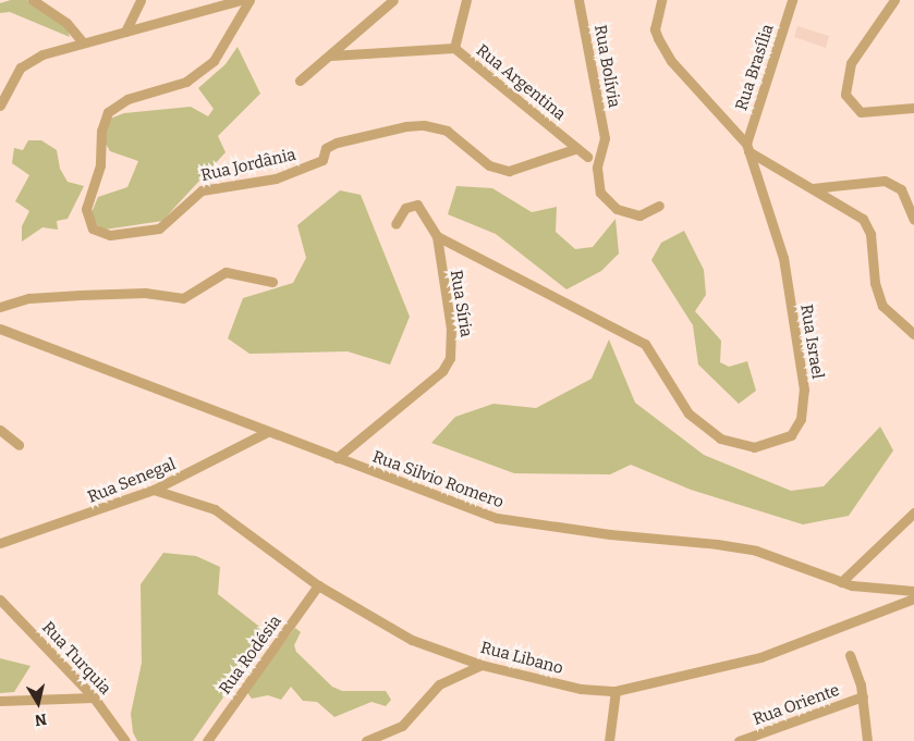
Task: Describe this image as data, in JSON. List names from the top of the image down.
{
  "streets": {
    "street": [
      "Rua Bolívia",
      "Rua Brasília",
      "Rua Argentina",
      "Rua Jordânia",
      "Rua Síria",
      "Rua Israel",
      "Rua Silvio Romero",
      "Rua Senegal",
      "Rua Rodésia",
      "Rua Turquia",
      "Rua Libano",
      "Rua Oriente"
    ]
  },
  "crossings": [
    ["Rua Brasília", "Rua Israel"],
    ["Rua Argentina", "Rua Jordânia"],
    ["Rua Síria", "Rua Israel"],
    ["Rua Síria", "Rua Silvio Romero"],
    ["Rua Silvio Romero", "Rua Senegal"],
    ["Rua Senegal", "Rua Libano"],
    ["Rua Rodésia", "Rua Libano"]
  ],
  "north": "bottom"
}
